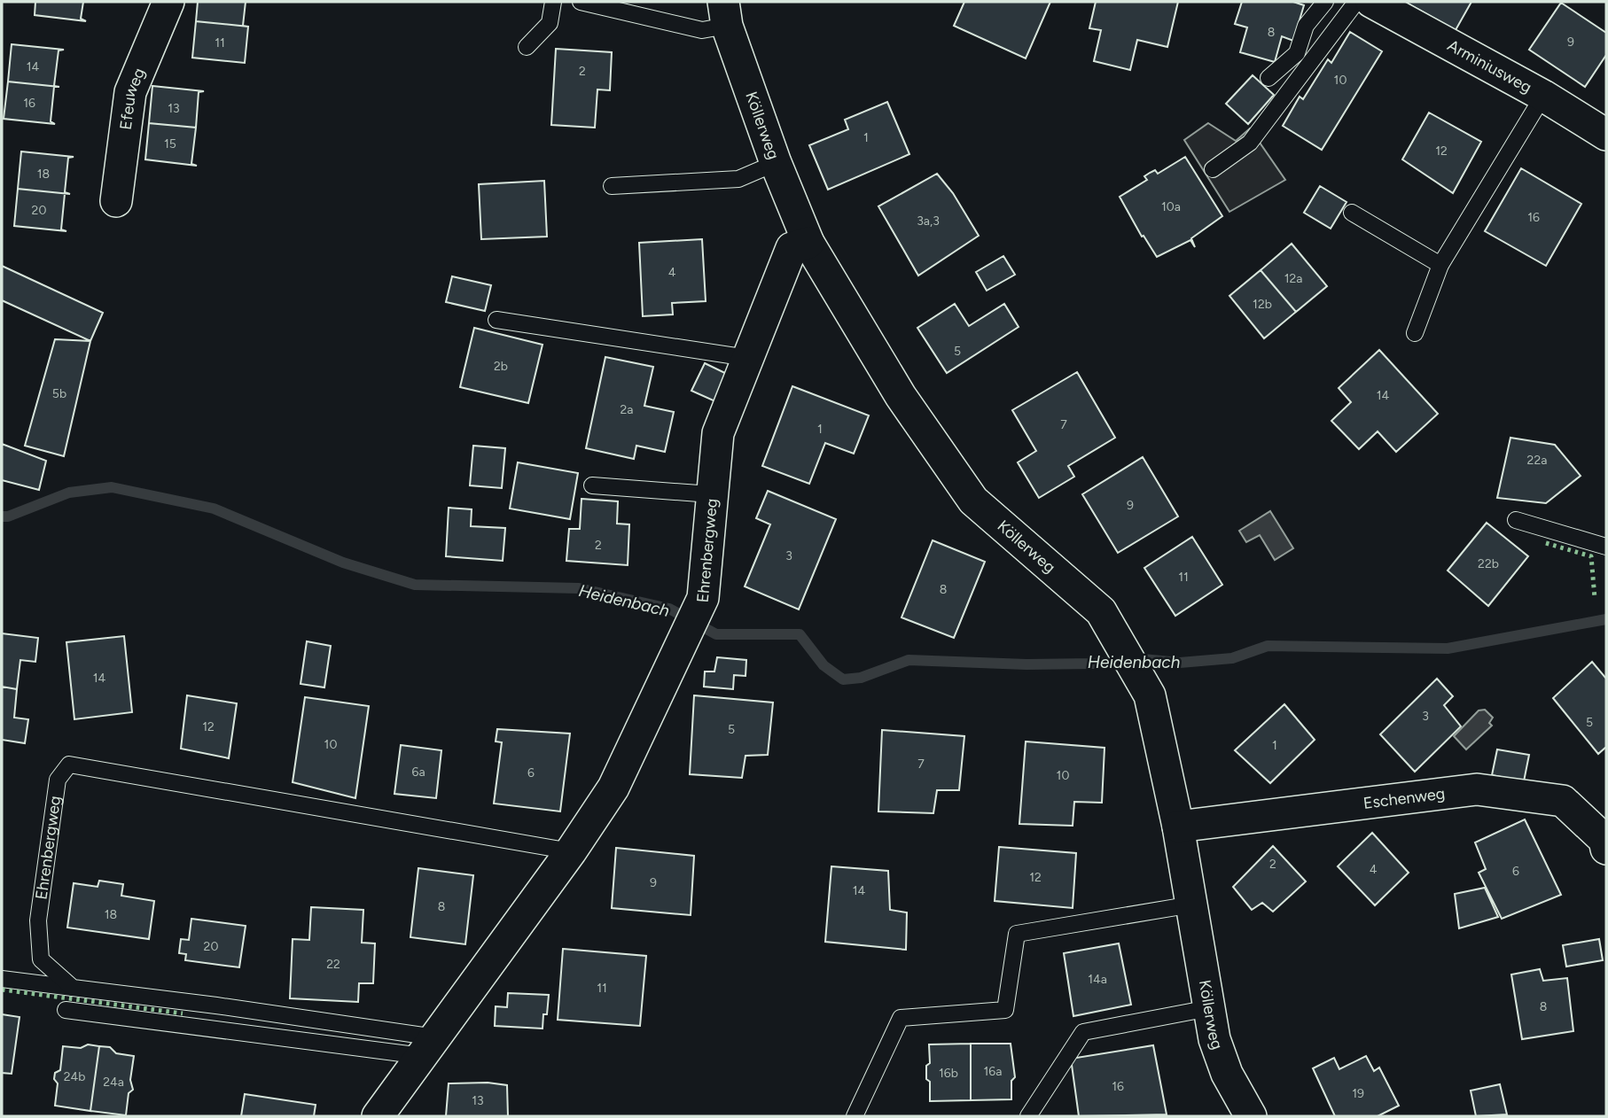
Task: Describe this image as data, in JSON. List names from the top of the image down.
{
  "streets": {
    "street": [
      "Arminiusweg",
      "Efeuweg",
      "Köllerweg",
      "Ehrenbergweg",
      "Eschenweg"
    ]
  },
  "crossings": [
    ["Köllerweg", "Ehrenbergweg"],
    ["Köllerweg", "Eschenweg"]
  ],
  "water": ["Heidenbach"],
  "house_numbers": [
    "8",
    "9",
    "11",
    "14",
    "2",
    "10",
    "16",
    "13",
    "1",
    "15",
    "12",
    "18",
    "10a",
    "20",
    "16",
    "3a,3",
    "4",
    "12a",
    "12b",
    "5",
    "2b",
    "5b",
    "14",
    "2a",
    "7",
    "1",
    "22a",
    "9",
    "2",
    "3",
    "22b",
    "11",
    "8",
    "14",
    "3",
    "5",
    "12",
    "5",
    "10",
    "1",
    "7",
    "6a",
    "6",
    "10",
    "2",
    "4",
    "6",
    "12",
    "9",
    "14",
    "8",
    "18",
    "20",
    "22",
    "14a",
    "11",
    "8",
    "16a",
    "16b",
    "24b",
    "24a",
    "16",
    "19",
    "13"
  ]
}
